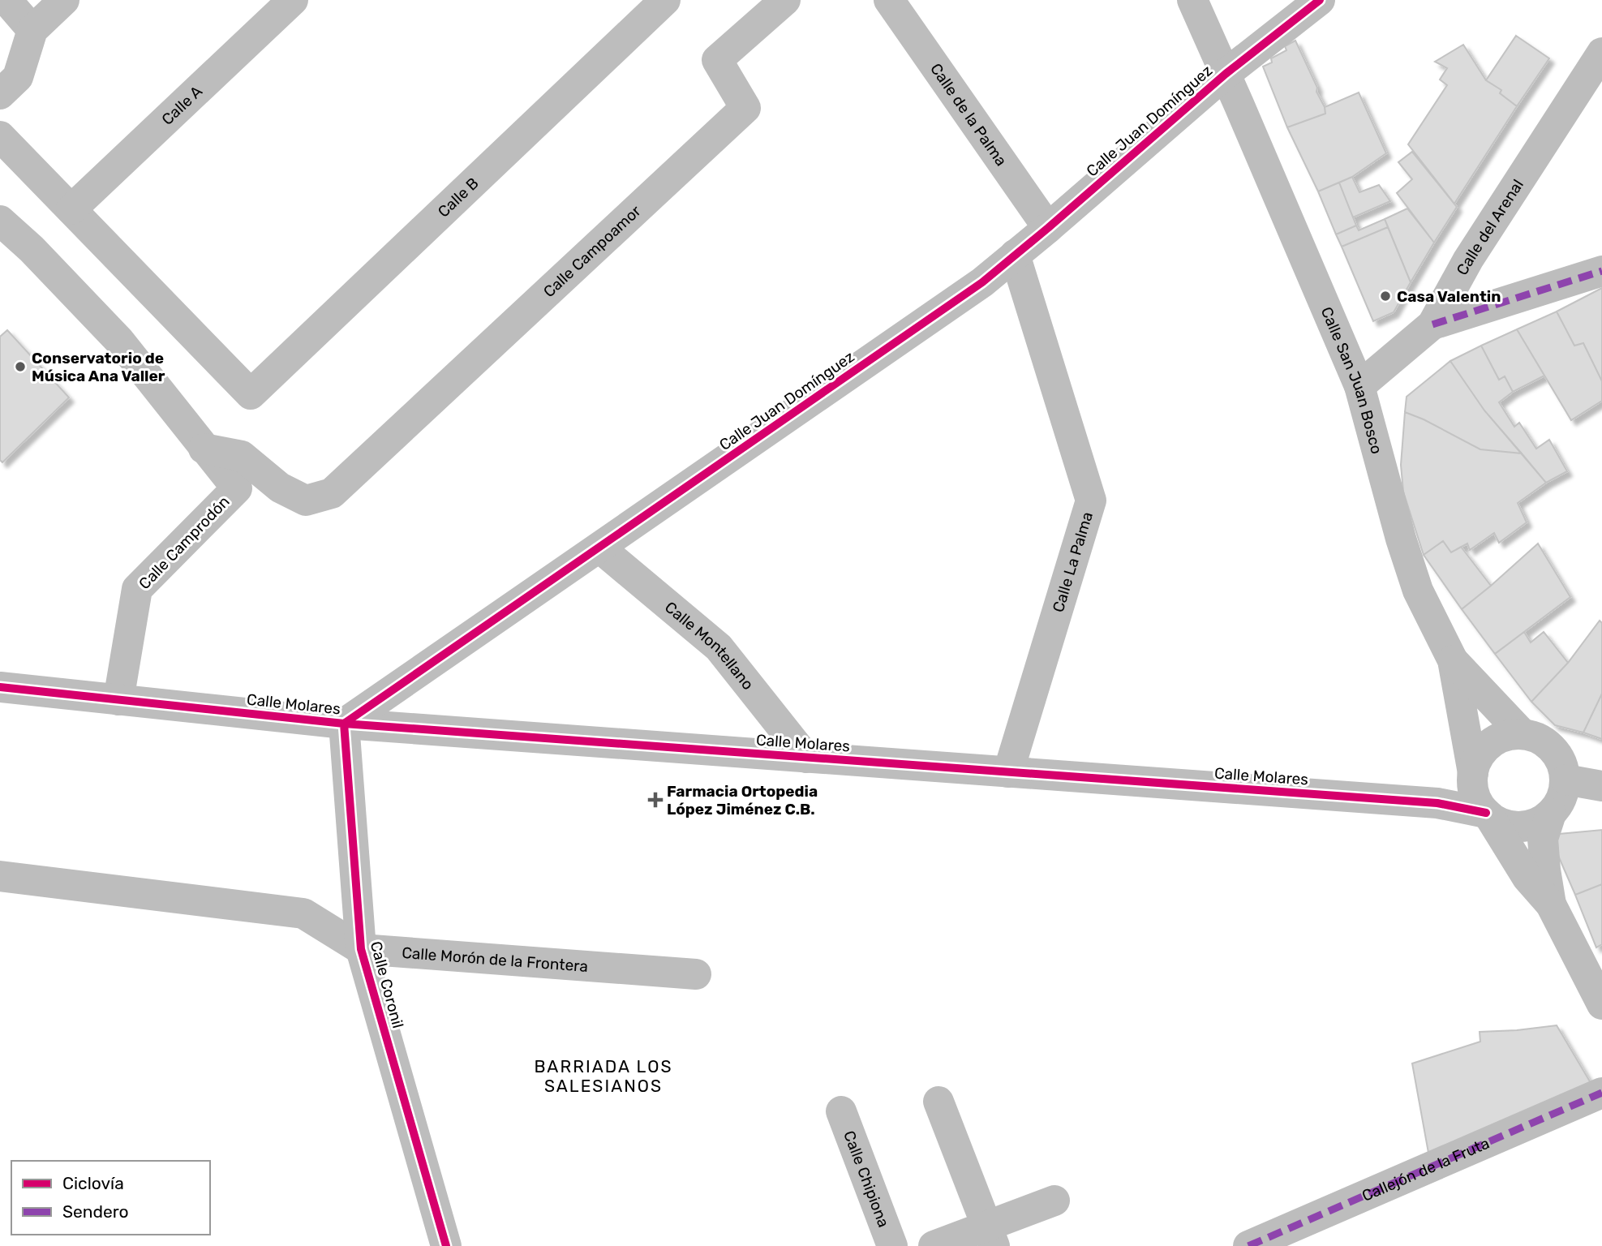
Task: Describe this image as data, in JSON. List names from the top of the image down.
{
  "streets": {
    "street": [
      "Calle A",
      "Calle de la Palma",
      "Calle Juan Domínguez",
      "Calle B",
      "Calle del Arenal",
      "Calle Campoamor",
      "Calle San Juan Bosco",
      "Calle Camprodón",
      "Calle La Palma",
      "Calle Montellano",
      "Calle Molares",
      "Calle Morón de la Frontera",
      "Calle Coronil",
      "Callejón de la Fruta",
      "Calle Chipiona"
    ]
  },
  "crossings": [
    ["Calle A", "Calle B"],
    ["Calle de la Palma", "Calle Juan Domínguez"],
    ["Calle Juan Domínguez", "Calle San Juan Bosco"],
    ["Calle Juan Domínguez", "Calle La Palma"],
    ["Calle Juan Domínguez", "Calle Montellano"],
    ["Calle Juan Domínguez", "Calle Molares"],
    ["Calle Juan Domínguez", "Calle Coronil"],
    ["Calle del Arenal", "Calle San Juan Bosco"],
    ["Calle Campoamor", "Calle Camprodón"],
    ["Calle San Juan Bosco", "Calle Molares"],
    ["Calle Camprodón", "Calle Molares"],
    ["Calle La Palma", "Calle Molares"],
    ["Calle Montellano", "Calle Molares"],
    ["Calle Molares", "Calle Coronil"],
    ["Calle Morón de la Frontera", "Calle Coronil"]
  ],
  "districts": ["BARRIADA LOS SALESIANOS"],
  "places": {
    "other": ["Casa Valentin", "Conservatorio de Música Ana Valler"],
    "health": ["Farmacia Ortopedia López Jiménez C.B."]
  },
  "legend": ["Ciclovía", "Sendero"]
}
